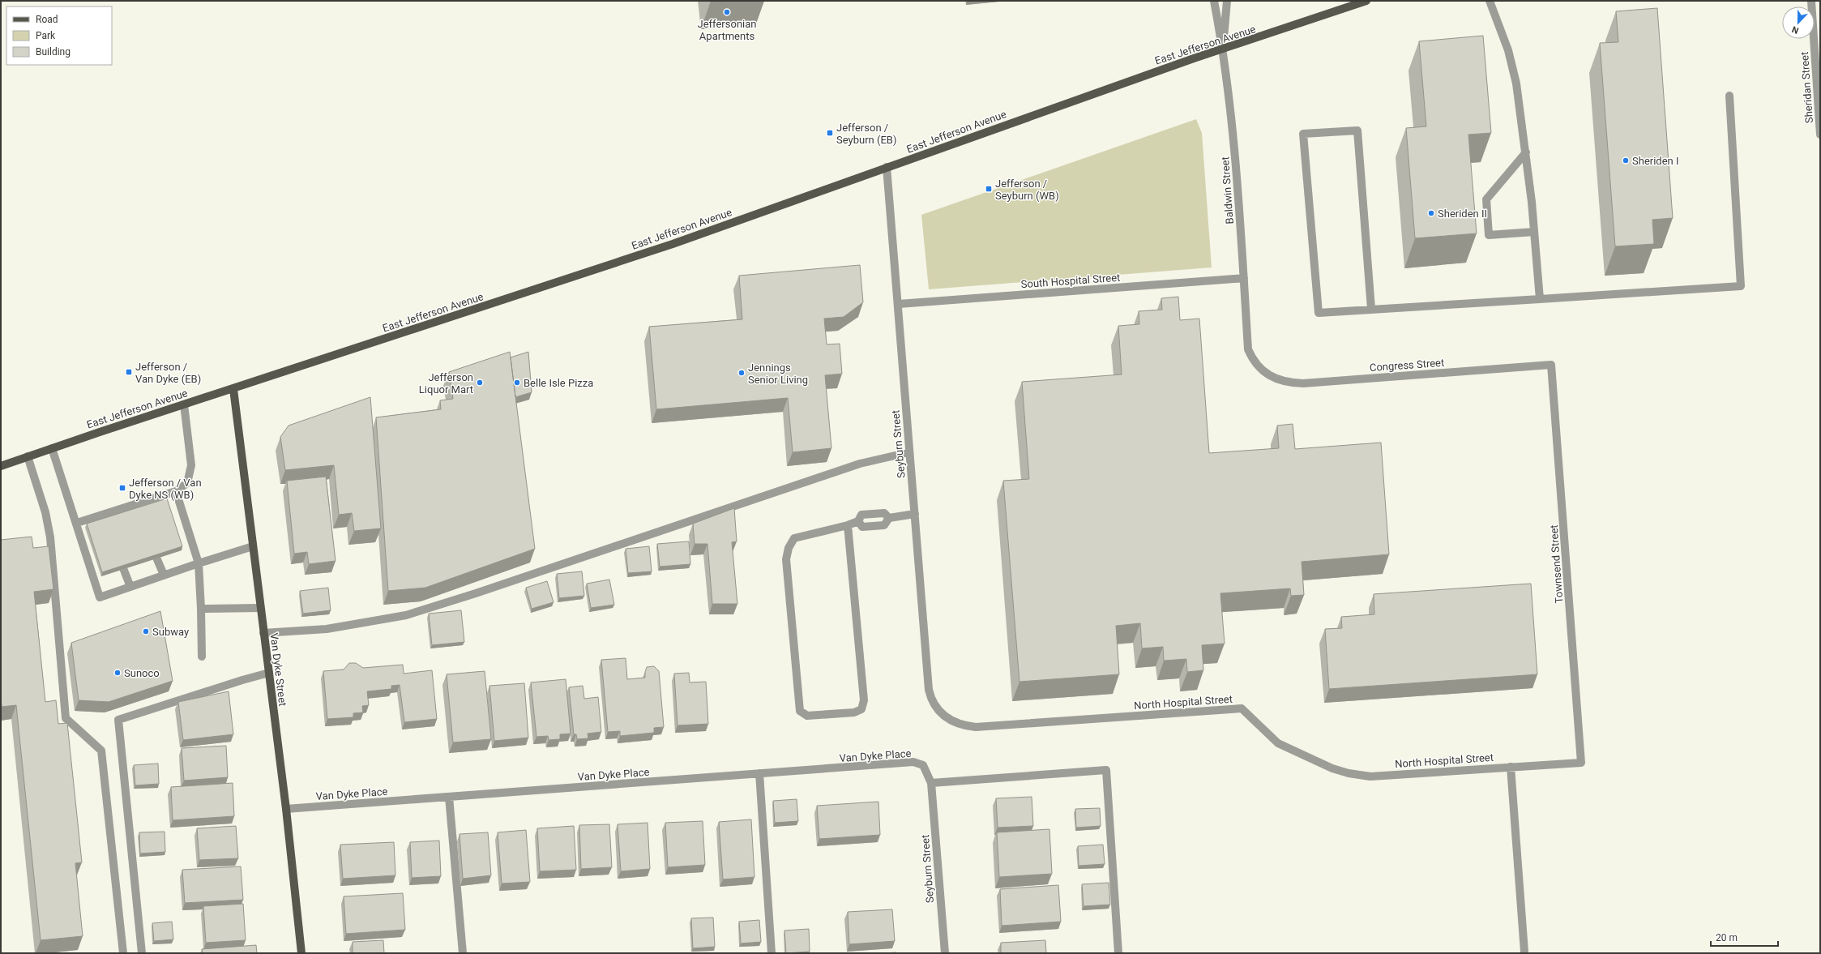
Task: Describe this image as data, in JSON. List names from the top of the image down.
{
  "streets": {
    "main road": ["East Jefferson Avenue", "Van Dyke Street"],
    "street": [
      "Sheridan Street",
      "Baldwin Street",
      "South Hospital Street",
      "Congress Street",
      "Seyburn Street",
      "Townsend Street",
      "North Hospital Street",
      "Van Dyke Place"
    ]
  },
  "crossings": [
    ["East Jefferson Avenue", "Baldwin Street"],
    ["East Jefferson Avenue", "Seyburn Street"],
    ["East Jefferson Avenue", "Van Dyke Street"],
    ["Baldwin Street", "South Hospital Street"],
    ["Baldwin Street", "Congress Street"],
    ["South Hospital Street", "Seyburn Street"],
    ["Congress Street", "Townsend Street"],
    ["Seyburn Street", "North Hospital Street"],
    ["Seyburn Street", "Van Dyke Place"],
    ["Townsend Street", "North Hospital Street"],
    ["Van Dyke Street", "Van Dyke Place"]
  ],
  "places": {
    "other": [
      "Jeffersonian Apartments",
      "Sheriden I",
      "Sheriden II",
      "Jennings Senior Living",
      "Jefferson Liquor Mart",
      "Belle Isle Pizza",
      "Subway",
      "Sunoco"
    ],
    "transit": [
      "Jefferson / Seyburn (EB)",
      "Jefferson / Seyburn (WB)",
      "Jefferson / Van Dyke (EB)",
      "Jefferson / Van Dyke NS (WB)"
    ]
  },
  "legend": ["Road", "Park", "Building"],
  "scale_bar": "20 m",
  "north": "bottom"
}
